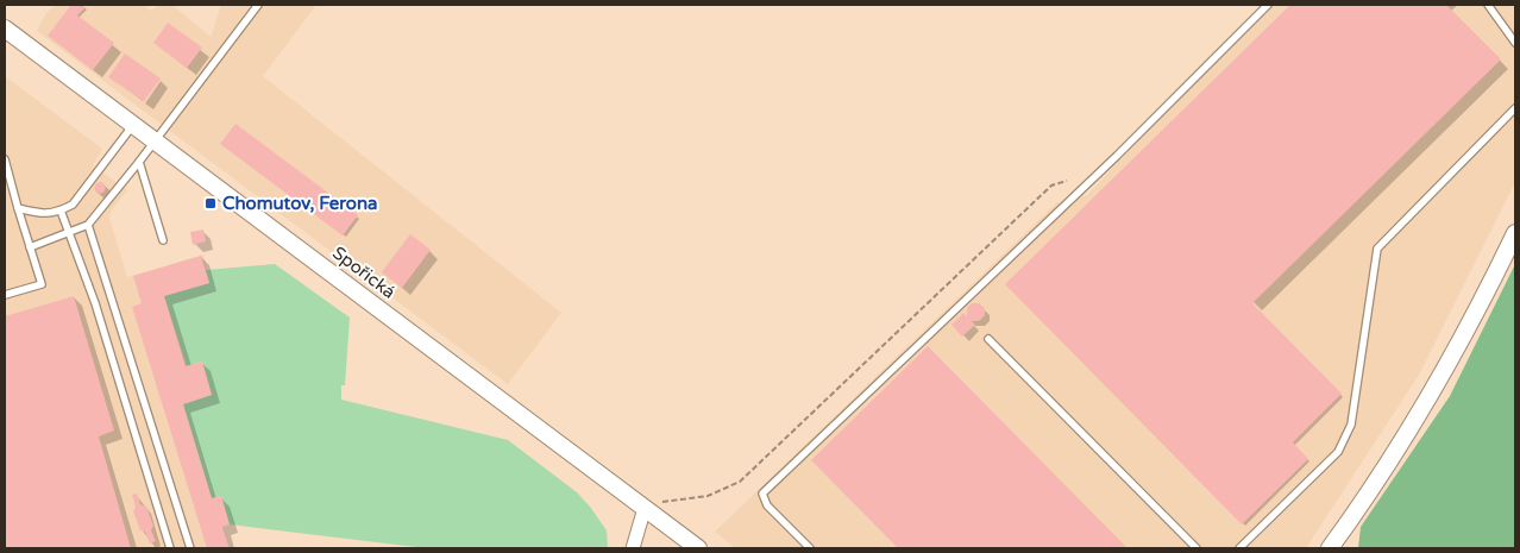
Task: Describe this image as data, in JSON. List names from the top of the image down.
{
  "streets": {
    "street": ["Spořická"]
  },
  "places": {
    "transit": ["Chomutov, Ferona"]
  }
}
